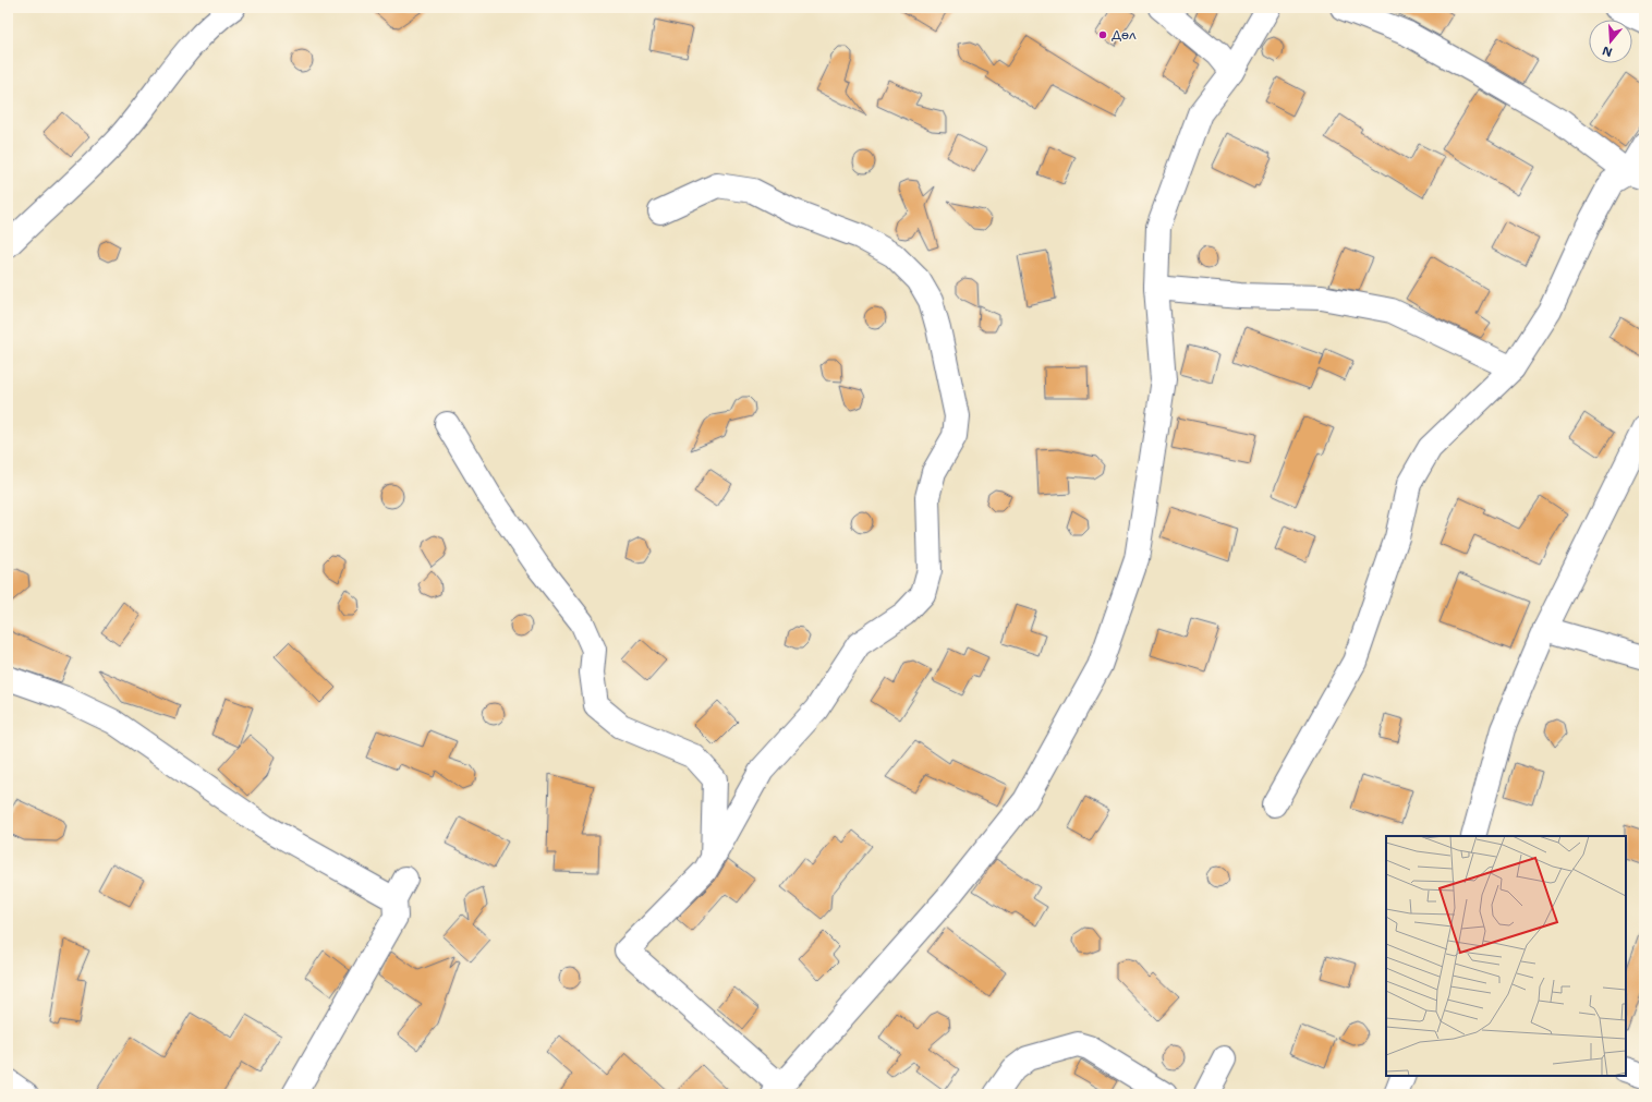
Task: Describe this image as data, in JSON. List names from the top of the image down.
{
  "places": ["Дөл"],
  "north": "bottom"
}
